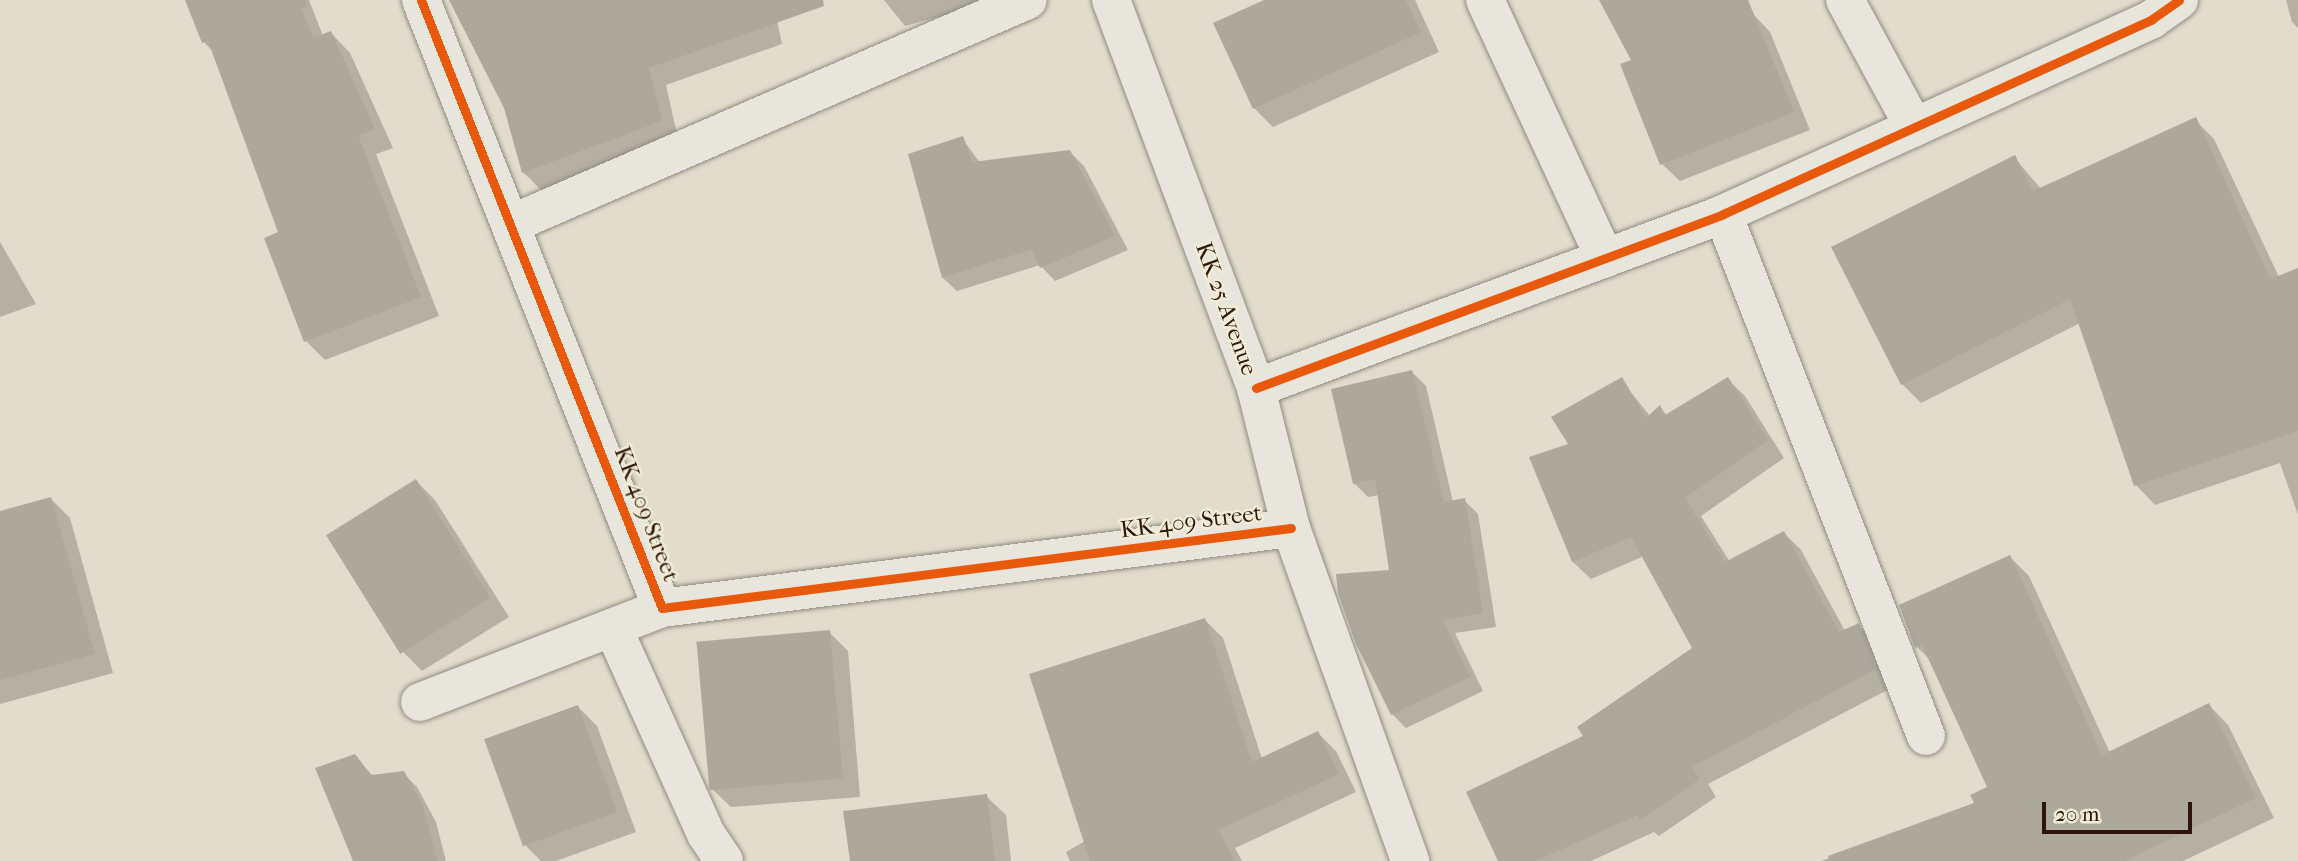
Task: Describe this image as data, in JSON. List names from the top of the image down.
{
  "streets": {
    "street": ["KK 25 Avenue", "KK 409 Street"]
  },
  "crossings": [
    ["KK 25 Avenue", "KK 409 Street"]
  ],
  "scale_bar": "20 m"
}
